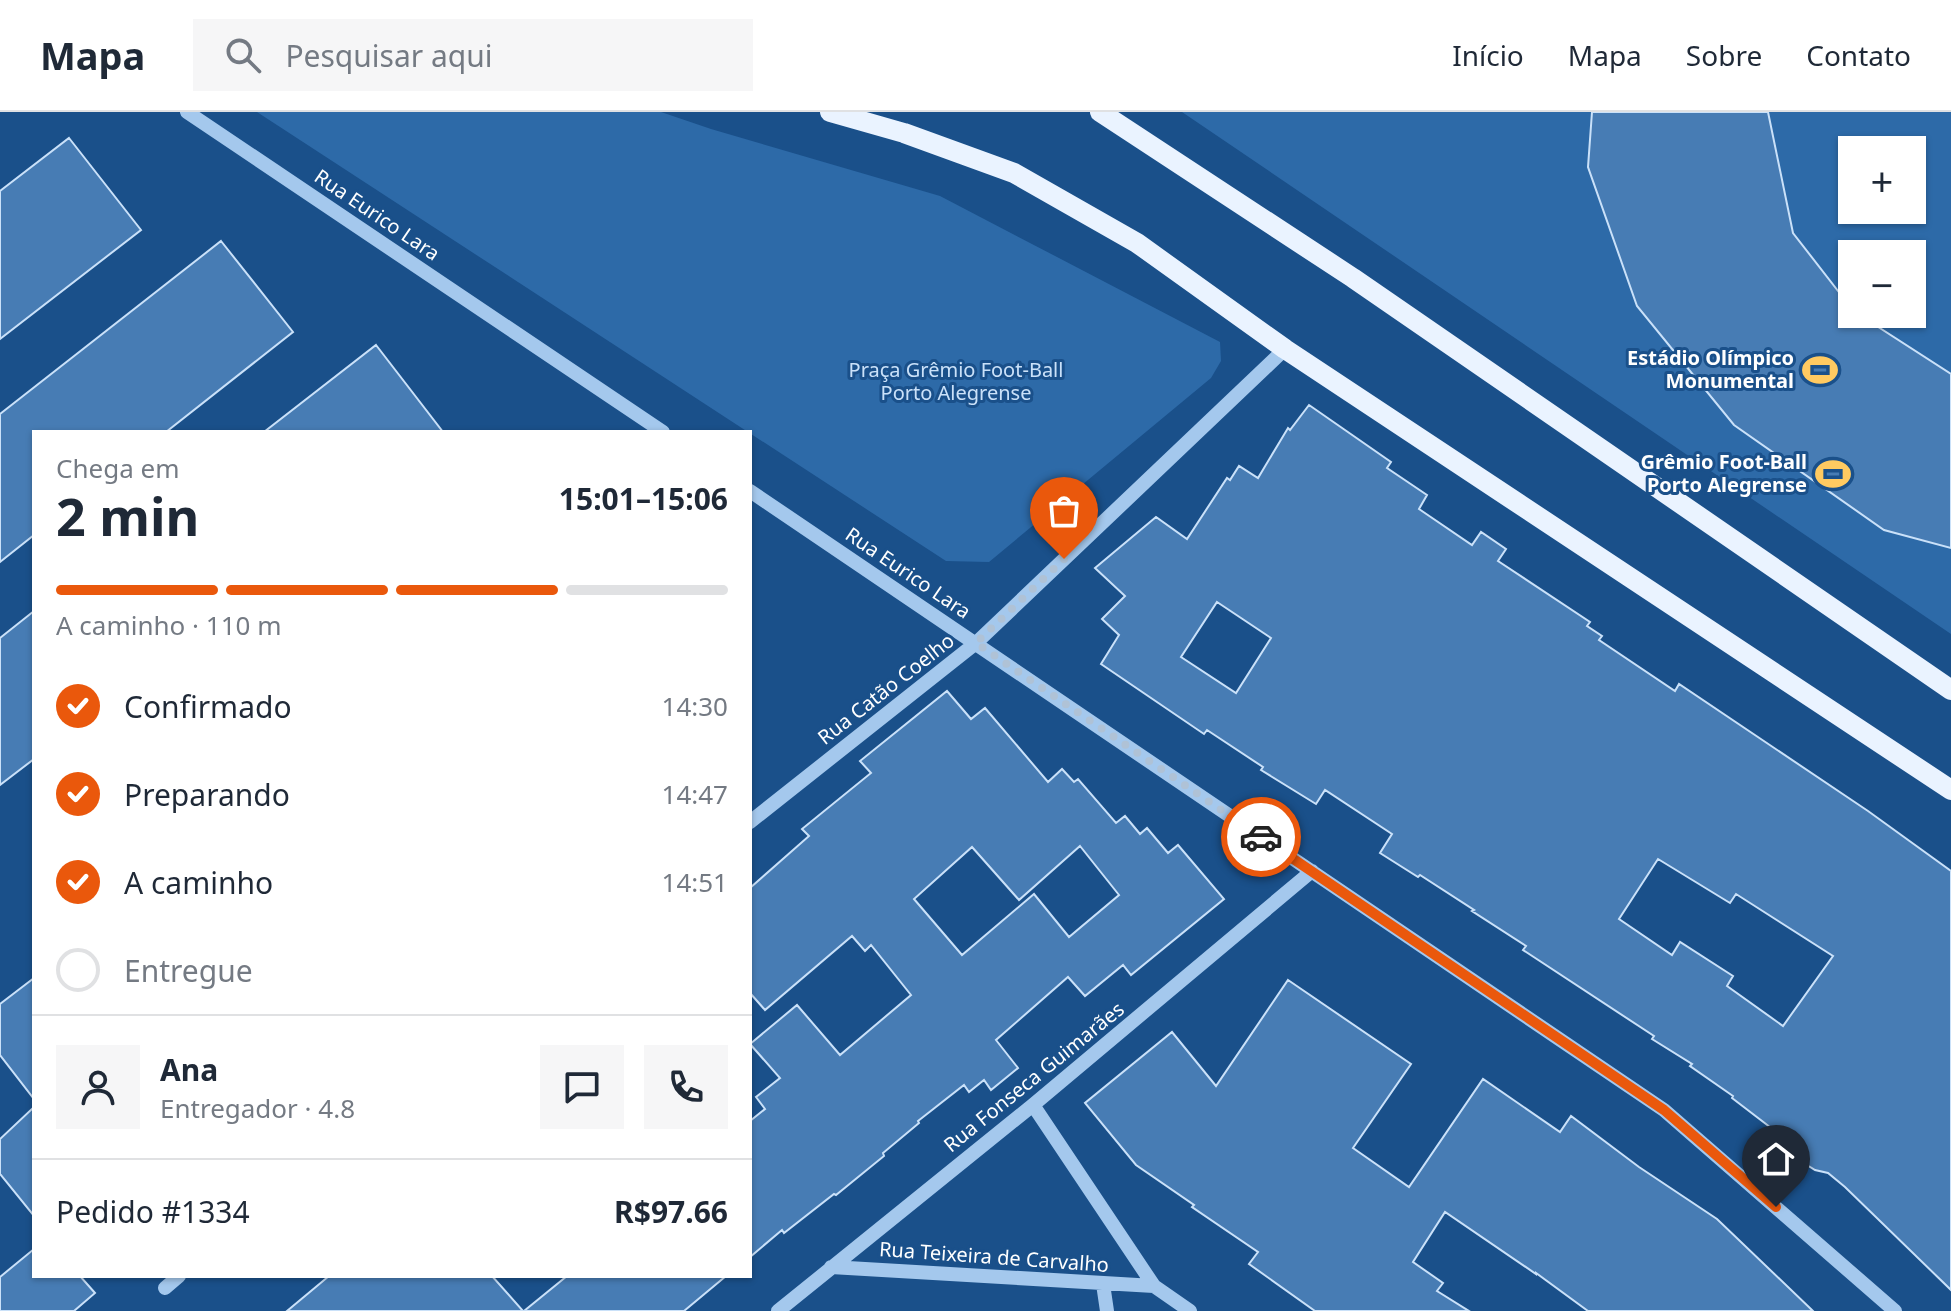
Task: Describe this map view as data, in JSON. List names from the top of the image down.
{
  "streets": {
    "street": [
      "Rua Eurico Lara",
      "Rua Catão Coelho",
      "Rua Fonseca Guimarães",
      "Rua Teixeira de Carvalho"
    ]
  },
  "crossings": [
    ["Rua Eurico Lara", "Rua Catão Coelho"],
    ["Rua Eurico Lara", "Rua Fonseca Guimarães"],
    ["Rua Fonseca Guimarães", "Rua Teixeira de Carvalho"]
  ],
  "parks": ["Praça Grêmio Foot-Ball Porto Alegrense"],
  "places": {
    "sports": ["Estádio Olímpico Monumental", "Grêmio Foot-Ball Porto Alegrense"]
  },
  "page": {
    "header": "Mapa",
    "search": "Pesquisar aqui",
    "nav": [
      "Início",
      "Mapa",
      "Sobre",
      "Contato"
    ],
    "map_buttons": ["+", "−"],
    "heading": ["2 min", "Chega em", "15:01–15:06"],
    "panel": [
      "Ana",
      "Entregador · 4.8",
      "Pedido #1334",
      "R$97.66"
    ],
    "bar": "A caminho · 110 m",
    "list": [
      ["Confirmado", "14:30"],
      ["Preparando", "14:47"],
      ["A caminho", "14:51"],
      "Entregue"
    ]
  }
}
